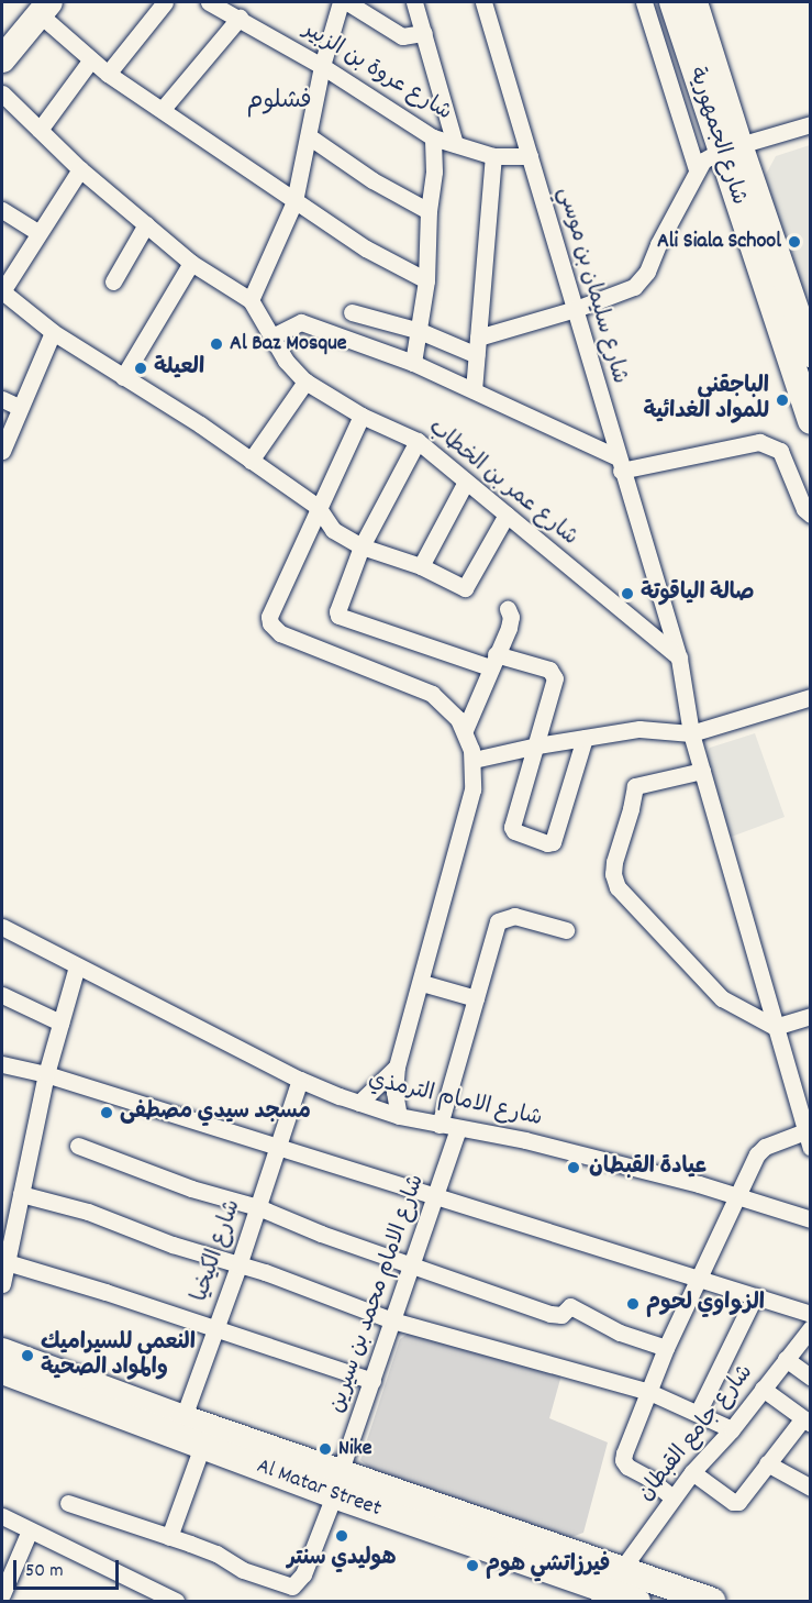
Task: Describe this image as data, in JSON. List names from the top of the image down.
{
  "streets": {
    "main road": ["شارع الجمهورية", "Al Matar Street"],
    "street": [
      "شارع عروة بن الزبير",
      "شارع سليمان بن موسي",
      "شارع عمر بن الخطاب",
      "شارع الامام الترمذي",
      "شارع الكيخيا",
      "شارع الامام محمد بن سيرين",
      "شارع جامع القبطان"
    ]
  },
  "crossings": [
    ["شارع عروة بن الزبير", "شارع سليمان بن موسي"],
    ["شارع سليمان بن موسي", "شارع عمر بن الخطاب"],
    ["شارع الامام الترمذي", "شارع الكيخيا"],
    ["شارع الامام الترمذي", "شارع الامام محمد بن سيرين"],
    ["شارع الكيخيا", "Al Matar Street"],
    ["شارع الامام محمد بن سيرين", "Al Matar Street"],
    ["شارع جامع القبطان", "Al Matar Street"]
  ],
  "districts": ["فشلوم"],
  "places": [
    "Ali Siala School",
    "Al Baz Mosque",
    "العيلة",
    "الباجقني للمواد الغدائية",
    "صالة الياقوتة",
    "مسجد سيدي مصطفى",
    "عيادة القبطان",
    "الزواوي لحوم",
    "النعمي للسيراميك والمواد الصحية",
    "Nike",
    "هوليدي سنتر",
    "فيرزاتشي هوم"
  ],
  "scale_bar": "50 m"
}
